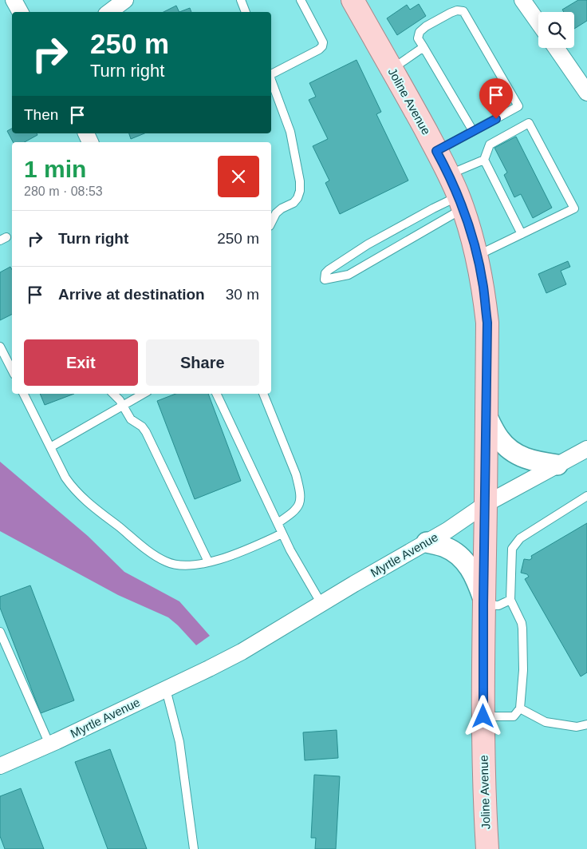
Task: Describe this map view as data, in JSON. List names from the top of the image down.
{
  "streets": {
    "main road": ["Joline Avenue"],
    "street": ["Myrtle Avenue"]
  },
  "crossings": [
    ["Joline Avenue", "Myrtle Avenue"]
  ],
  "page": {
    "turn": ["250 m", "Turn right"],
    "then": "Then",
    "heading": ["1 min", "280 m · 08:53"],
    "list": [
      {
        "name": "Turn right",
        "value": "250 m"
      },
      {
        "name": "Arrive at destination",
        "value": "30 m"
      }
    ],
    "buttons": ["Exit", "Share"]
  }
}
